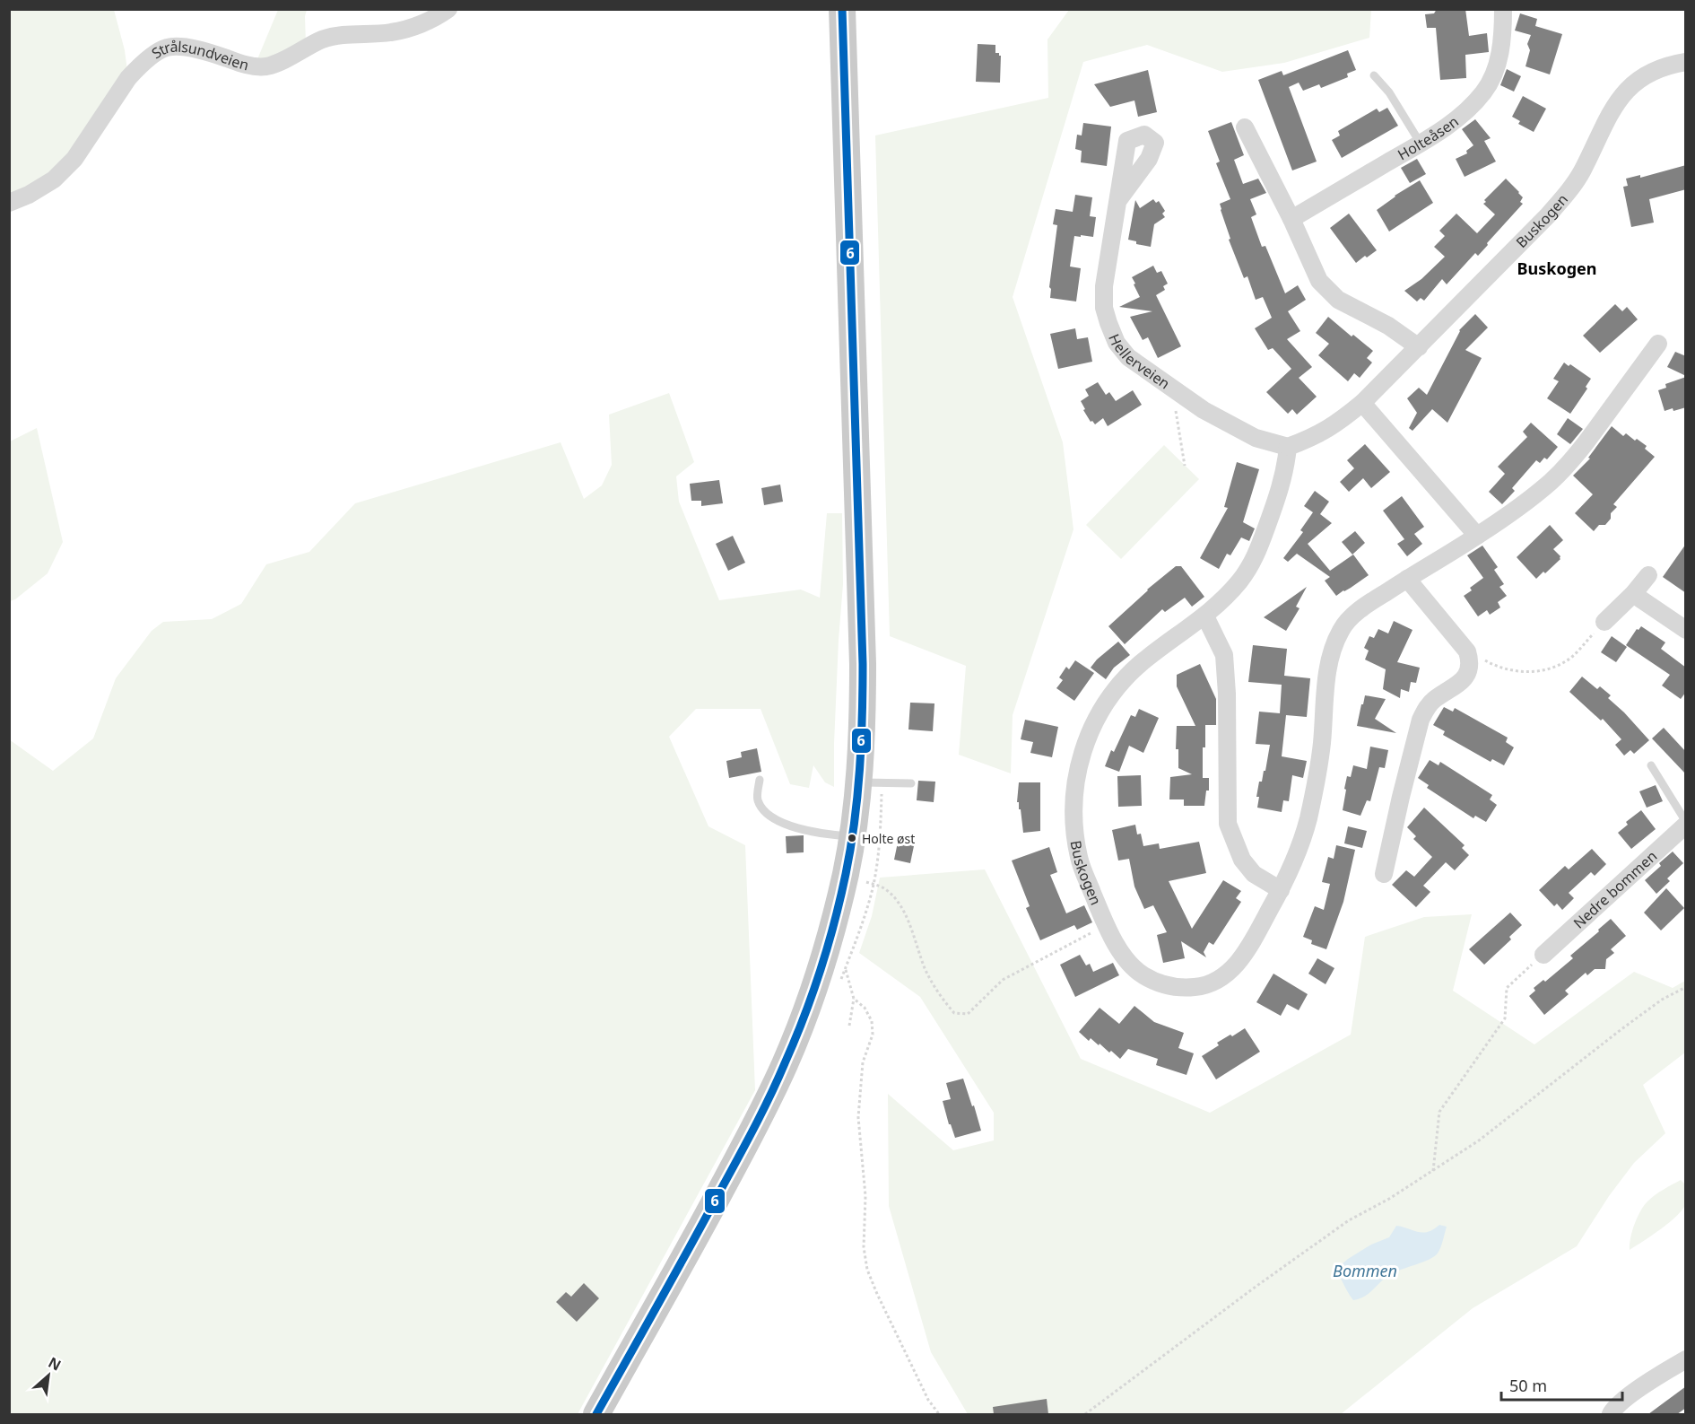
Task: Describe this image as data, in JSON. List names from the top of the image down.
{
  "streets": {
    "street": [
      "Strålsundveien",
      "Holteåsen",
      "Buskogen",
      "Hellerveien",
      "Nedre bommen"
    ]
  },
  "crossings": [
    ["Buskogen", "Hellerveien"]
  ],
  "districts": ["Buskogen"],
  "water": ["Bommen"],
  "places": ["Holte øst"],
  "lines": ["transit line 6"],
  "scale_bar": "50 m",
  "north": "top right"
}
